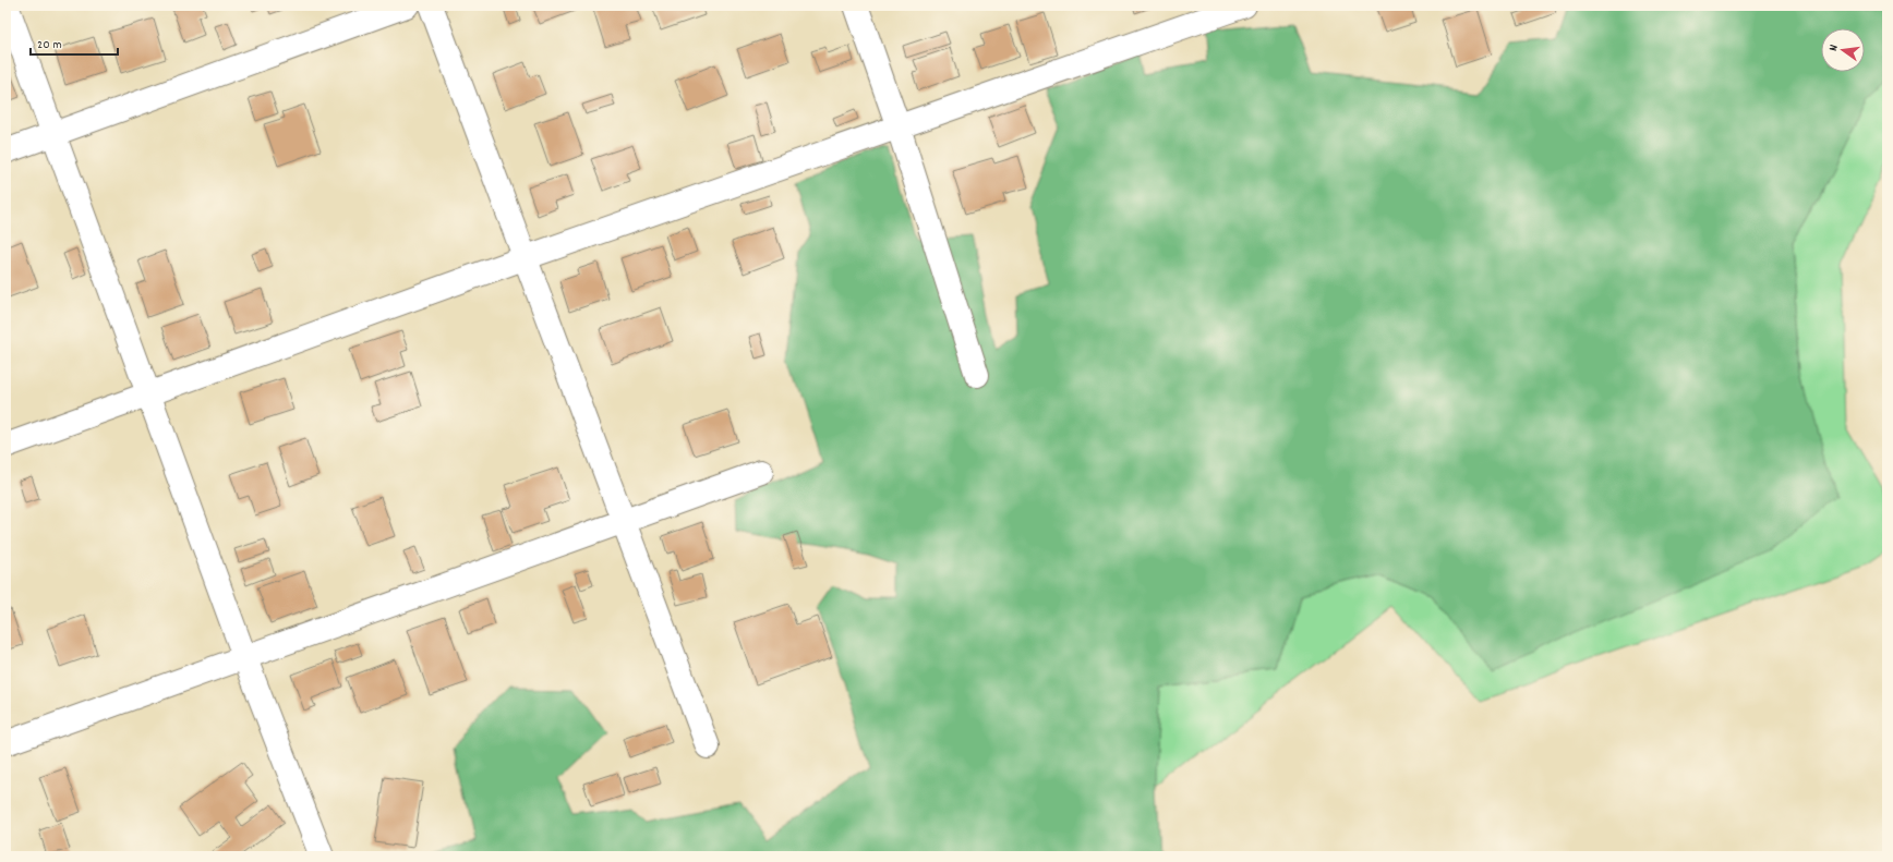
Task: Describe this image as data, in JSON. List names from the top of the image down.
{
  "scale_bar": "20 m",
  "north": "left"
}
